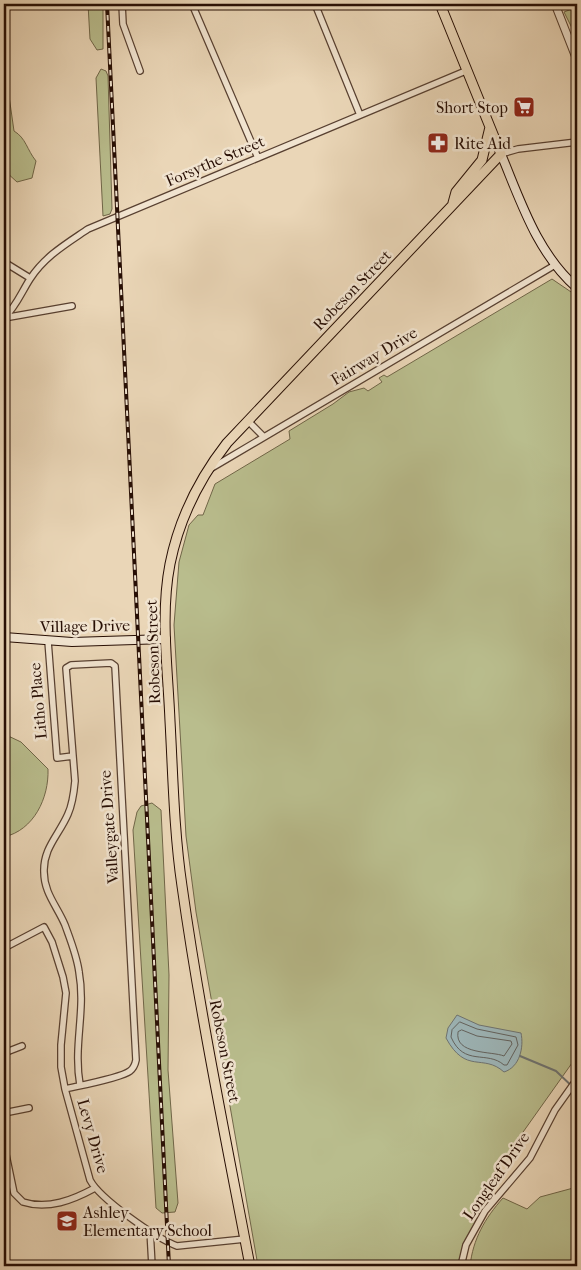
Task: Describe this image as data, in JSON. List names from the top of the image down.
{
  "streets": {
    "main road": ["Robeson Street", "Village Drive"],
    "street": [
      "Forsythe Street",
      "Fairway Drive",
      "Litho Place",
      "Valleygate Drive",
      "Levy Drive",
      "Longleaf Drive"
    ]
  },
  "crossings": [
    ["Robeson Street", "Fairway Drive"],
    ["Robeson Street", "Village Drive"],
    ["Robeson Street", "Levy Drive"],
    ["Village Drive", "Litho Place"],
    ["Litho Place", "Valleygate Drive"],
    ["Valleygate Drive", "Levy Drive"]
  ],
  "places": {
    "supermarket": ["Short Stop"],
    "pharmacy": ["Rite Aid"],
    "school or university": ["Ashley Elementary School"]
  }
}
